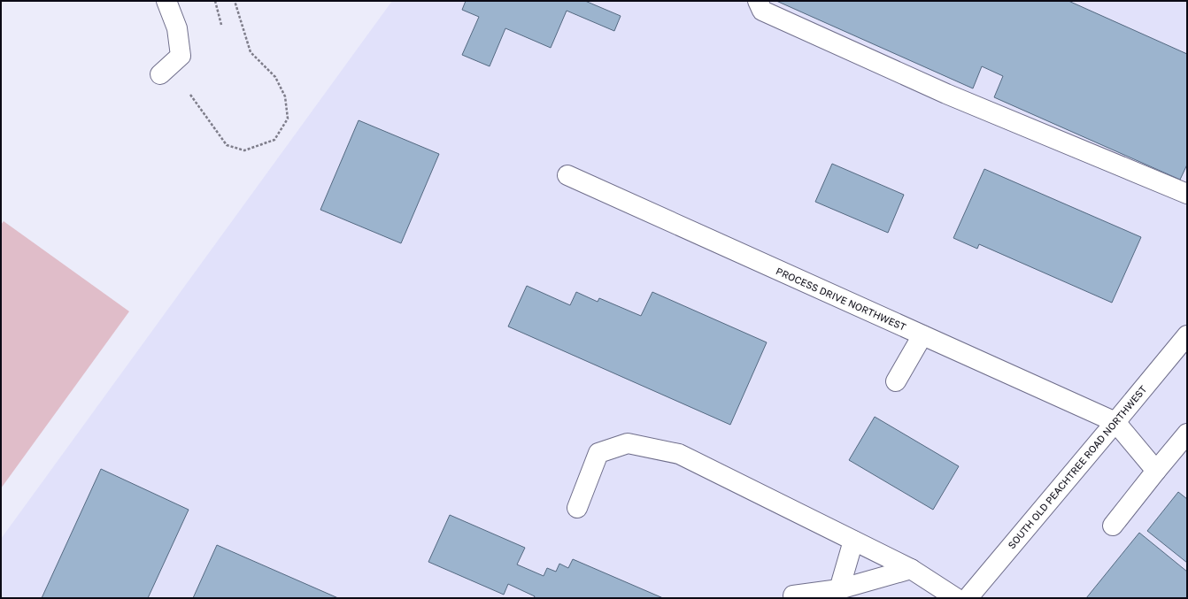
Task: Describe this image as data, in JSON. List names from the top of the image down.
{
  "streets": {
    "street": ["PROCESS DRIVE NORTHWEST", "SOUTH OLD PEACHTREE ROAD NORTHWEST"]
  },
  "crossings": [
    ["PROCESS DRIVE NORTHWEST", "SOUTH OLD PEACHTREE ROAD NORTHWEST"]
  ]
}
